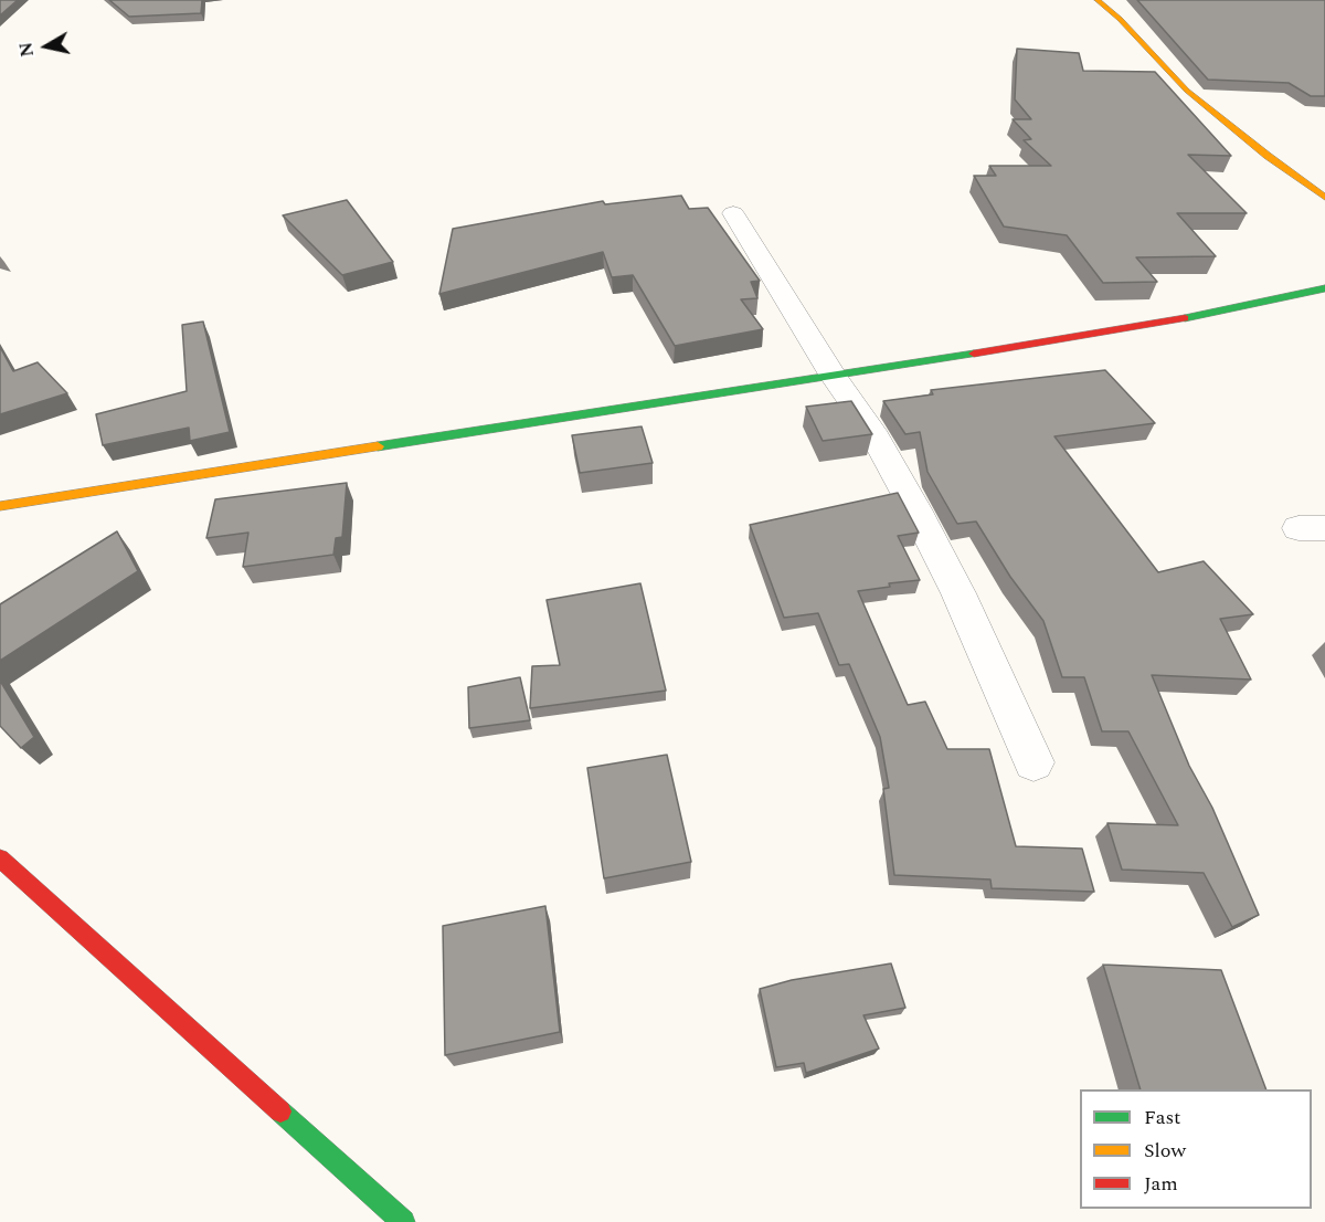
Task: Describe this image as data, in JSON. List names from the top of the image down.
{
  "legend": ["Fast", "Slow", "Jam"],
  "north": "left"
}
